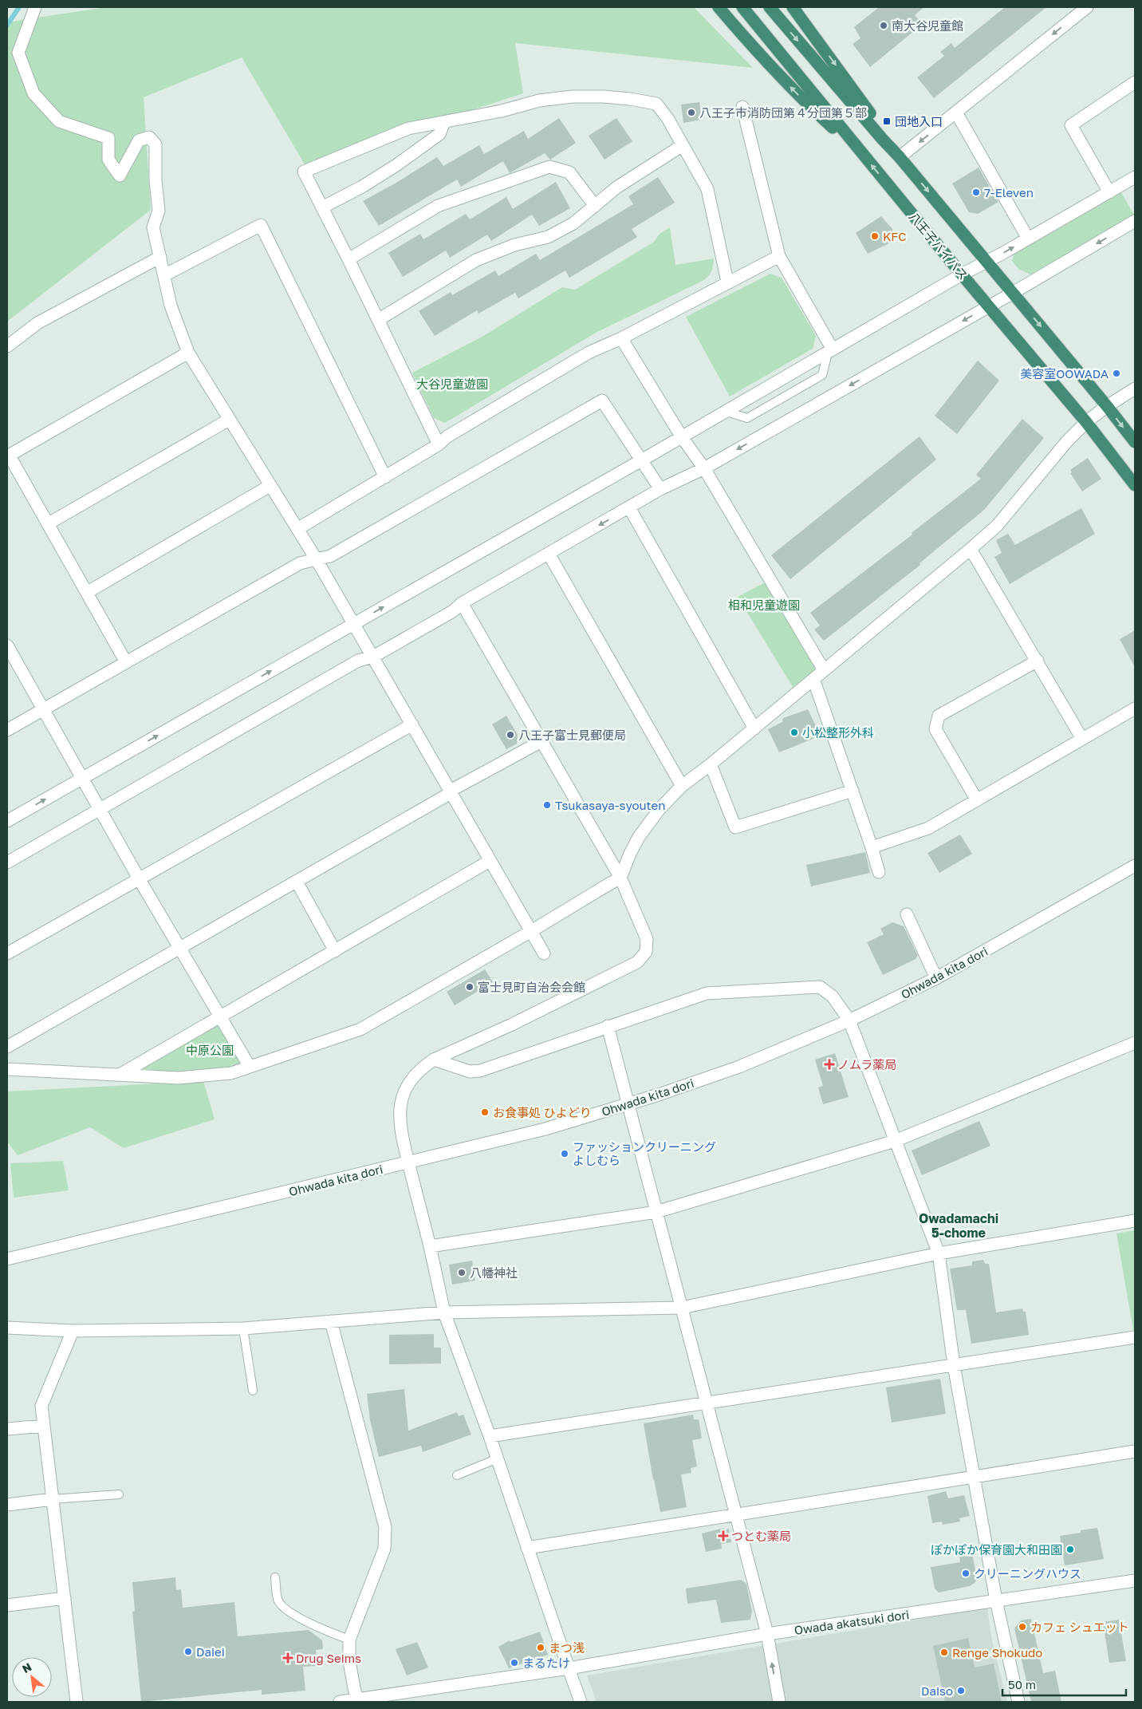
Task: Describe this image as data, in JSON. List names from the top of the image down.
{
  "streets": {
    "highway": ["八王子バイパス"],
    "street": ["Ohwada kita dori", "Owada akatsuki dori"]
  },
  "districts": ["Owadamachi 5-chome"],
  "parks": ["大谷児童遊園", "相和児童遊園", "中原公園"],
  "places": {
    "other": [
      "南大谷児童館",
      "八王子市消防団第４分団第５部",
      "7-Eleven",
      "KFC",
      "美容室OOWADA",
      "小松整形外科",
      "八王子富士見郵便局",
      "Tsukasaya-syouten",
      "富士見町自治会会館",
      "お食事処 ひよどり",
      "ファッションクリーニング よしむら",
      "八幡神社",
      "ぽかぽか保育園大和田園",
      "クリーニングハウス",
      "カフェ シュエット",
      "まつ浅",
      "Daiei",
      "Renge Shokudo",
      "まるたけ",
      "Daiso"
    ],
    "transit": ["団地入口"],
    "health": ["ノムラ薬局", "つとむ薬局", "Drug Seims"]
  },
  "scale_bar": "50 m",
  "north": "top left"
}
